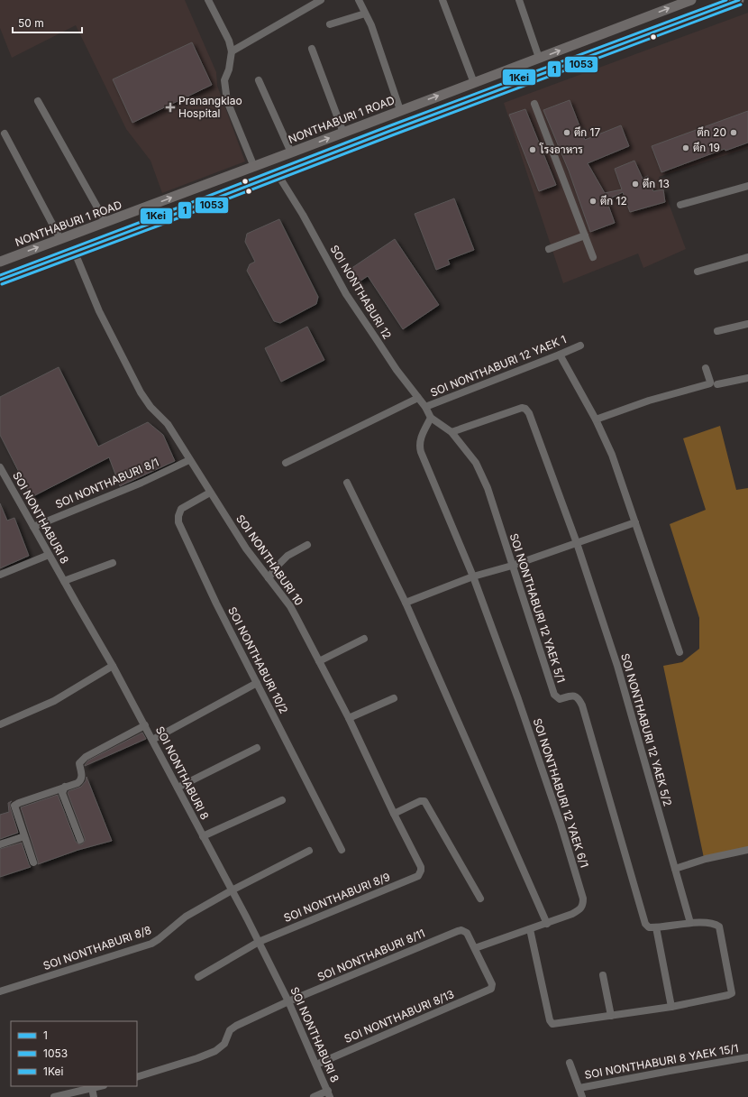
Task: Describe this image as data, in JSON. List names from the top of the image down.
{
  "streets": {
    "main road": ["NONTHABURI 1 ROAD"],
    "street": [
      "SOI NONTHABURI 12",
      "SOI NONTHABURI 12 YAEK 1",
      "SOI NONTHABURI 8/1",
      "SOI NONTHABURI 8",
      "SOI NONTHABURI 10",
      "SOI NONTHABURI 12 YAEK 5/1",
      "SOI NONTHABURI 10/2",
      "SOI NONTHABURI 12 YAEK 5/2",
      "SOI NONTHABURI 12 YAEK 6/1",
      "SOI NONTHABURI 8/9",
      "SOI NONTHABURI 8/8",
      "SOI NONTHABURI 8/11",
      "SOI NONTHABURI 8/13",
      "SOI NONTHABURI 8 YAEK 15/1"
    ]
  },
  "crossings": [
    ["SOI NONTHABURI 12", "SOI NONTHABURI 12 YAEK 1"],
    ["SOI NONTHABURI 12", "SOI NONTHABURI 12 YAEK 5/1"],
    ["SOI NONTHABURI 8/1", "SOI NONTHABURI 8"],
    ["SOI NONTHABURI 8/1", "SOI NONTHABURI 10"],
    ["SOI NONTHABURI 8", "SOI NONTHABURI 8/9"],
    ["SOI NONTHABURI 8", "SOI NONTHABURI 8/8"],
    ["SOI NONTHABURI 8", "SOI NONTHABURI 8/11"],
    ["SOI NONTHABURI 8", "SOI NONTHABURI 8/13"],
    ["SOI NONTHABURI 10", "SOI NONTHABURI 10/2"],
    ["SOI NONTHABURI 10", "SOI NONTHABURI 8/9"],
    ["SOI NONTHABURI 12 YAEK 5/1", "SOI NONTHABURI 12 YAEK 5/2"],
    ["SOI NONTHABURI 12 YAEK 6/1", "SOI NONTHABURI 8/11"],
    ["SOI NONTHABURI 12 YAEK 6/1", "SOI NONTHABURI 8/13"],
    ["SOI NONTHABURI 8/11", "SOI NONTHABURI 8/13"]
  ],
  "places": {
    "health": ["Pranangklao Hospital"],
    "other": [
      "ตึก 17",
      "ตึก 20",
      "ตึก 19",
      "โรงอาหาร",
      "ตึก 13",
      "ตึก 12"
    ]
  },
  "lines": ["transit line 1", "transit line 1Kei", "transit line 1053"],
  "legend": ["1", "1053", "1Kei"],
  "scale_bar": "50 m"
}
